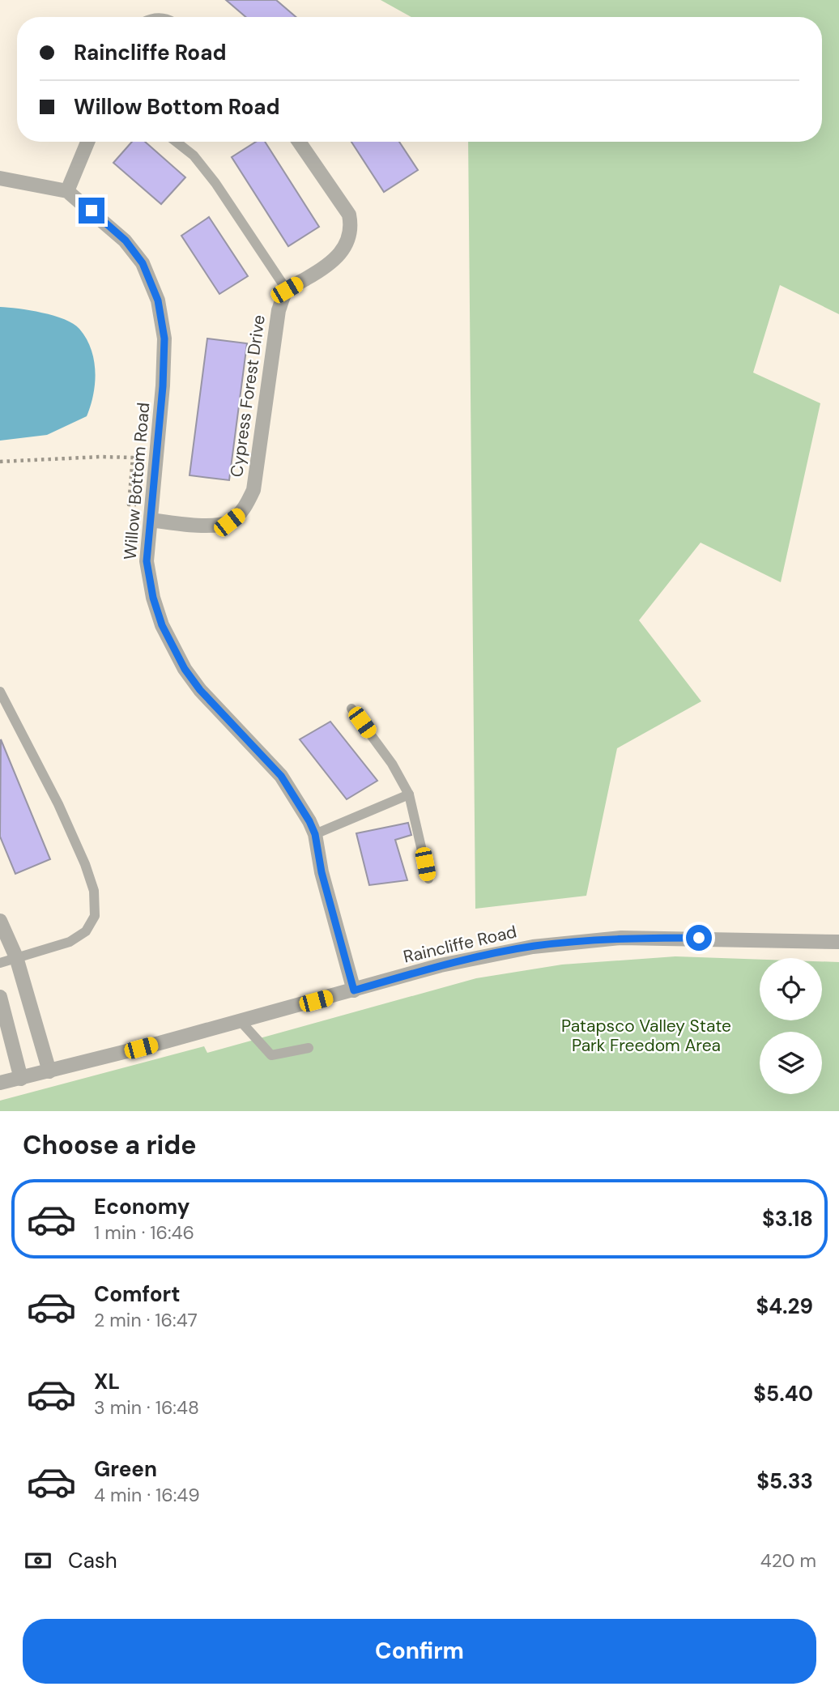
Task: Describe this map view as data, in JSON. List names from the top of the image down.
{
  "streets": {
    "street": ["Cypress Forest Drive", "Willow Bottom Road", "Raincliffe Road"]
  },
  "crossings": [
    ["Cypress Forest Drive", "Willow Bottom Road"],
    ["Willow Bottom Road", "Raincliffe Road"]
  ],
  "parks": ["Patapsco Valley State Park Freedom Area"],
  "page": {
    "banner": ["Raincliffe Road", "Willow Bottom Road"],
    "heading": "Choose a ride",
    "list": [
      {
        "name": "Economy",
        "note": "1 min · 16:46",
        "value": "$3.18"
      },
      {
        "name": "Comfort",
        "note": "2 min · 16:47",
        "value": "$4.29"
      },
      {
        "name": "XL",
        "note": "3 min · 16:48",
        "value": "$5.40"
      },
      {
        "name": "Green",
        "note": "4 min · 16:49",
        "value": "$5.33"
      }
    ],
    "pay": ["Cash", "420 m"],
    "buttons": "Confirm"
  }
}
